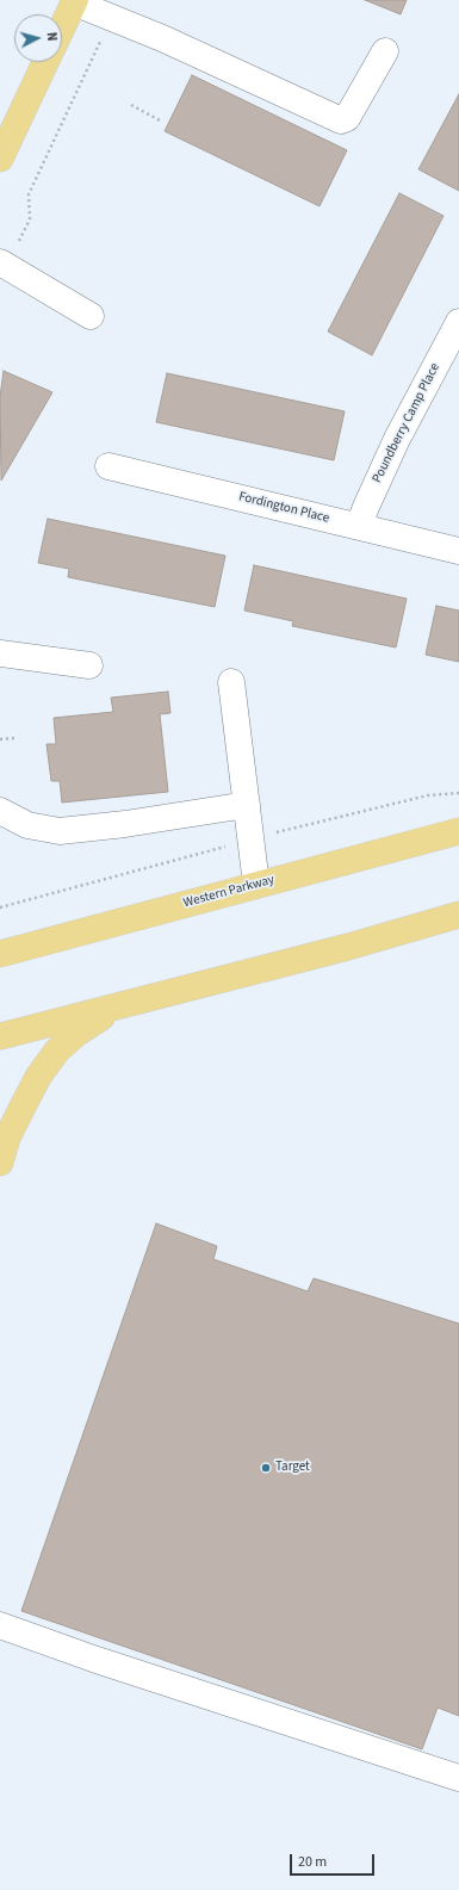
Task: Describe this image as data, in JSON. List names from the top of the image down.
{
  "streets": {
    "main road": ["Western Parkway"],
    "street": ["Poundberry Camp Place", "Fordington Place"]
  },
  "crossings": [
    ["Poundberry Camp Place", "Fordington Place"]
  ],
  "places": ["Target"],
  "scale_bar": "20 m",
  "north": "right"
}
